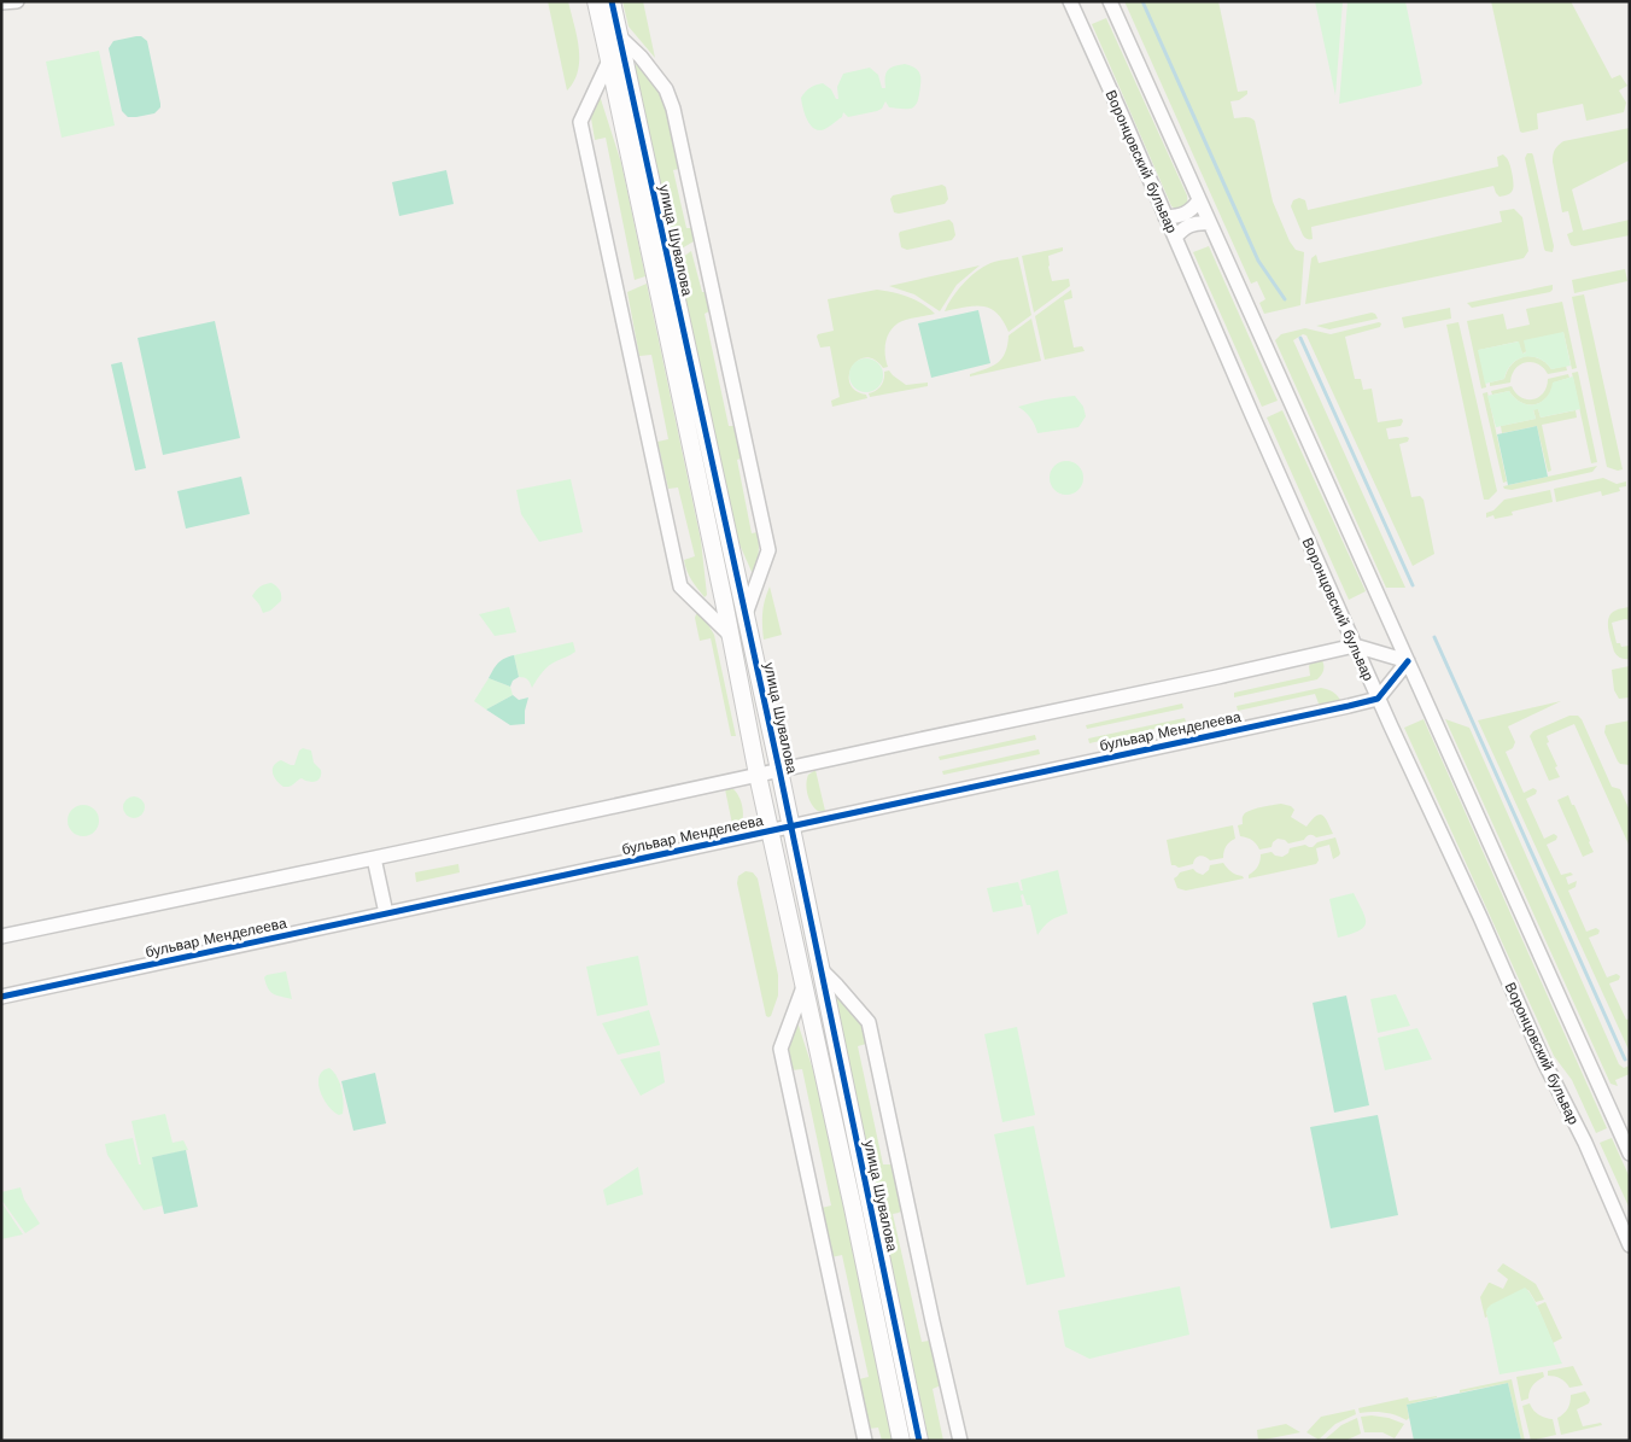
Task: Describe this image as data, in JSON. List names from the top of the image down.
{
  "streets": {
    "street": ["Воронцовский бульвар", "улица Шувалова", "бульвар Менделеева"]
  },
  "crossings": [
    ["Воронцовский бульвар", "бульвар Менделеева"],
    ["улица Шувалова", "бульвар Менделеева"]
  ]
}
